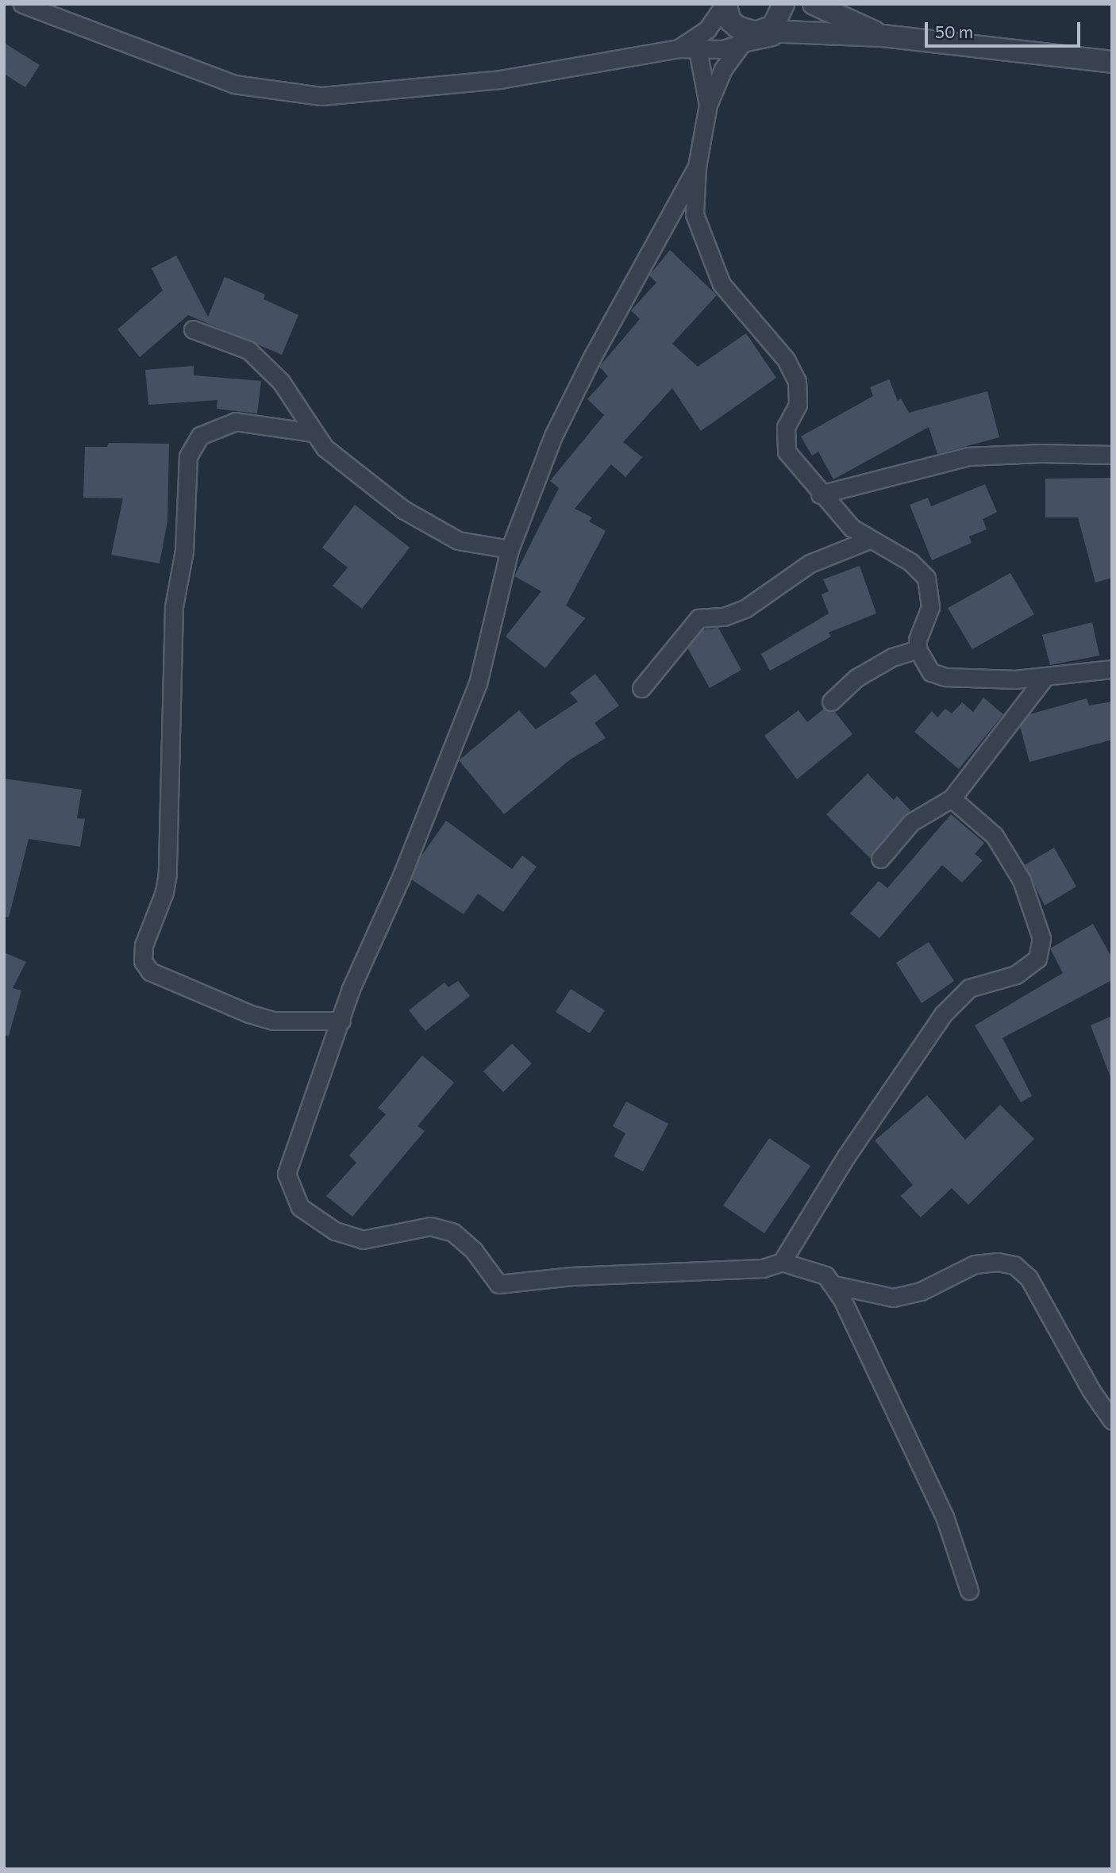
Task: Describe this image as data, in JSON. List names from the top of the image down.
{
  "scale_bar": "50 m"
}
